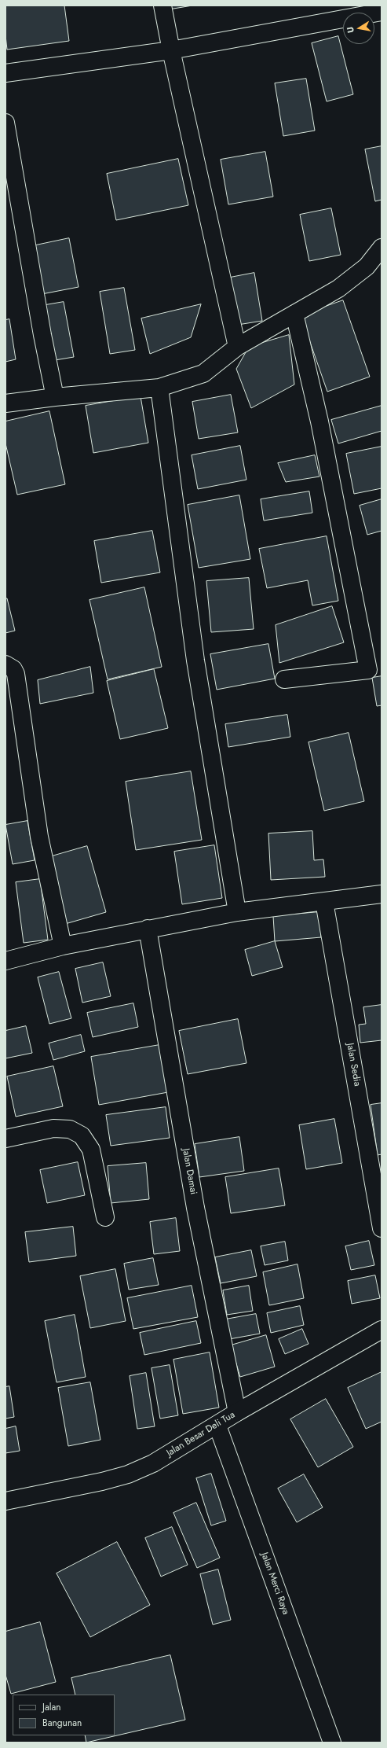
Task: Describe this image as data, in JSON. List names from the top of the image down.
{
  "streets": {
    "street": [
      "Jalan Sedia",
      "Jalan Damai",
      "Jalan Besar Deli Tua",
      "Jalan Merci Raya"
    ]
  },
  "crossings": [
    ["Jalan Damai", "Jalan Besar Deli Tua"],
    ["Jalan Besar Deli Tua", "Jalan Merci Raya"]
  ],
  "legend": ["Jalan", "Bangunan"],
  "north": "left"
}
